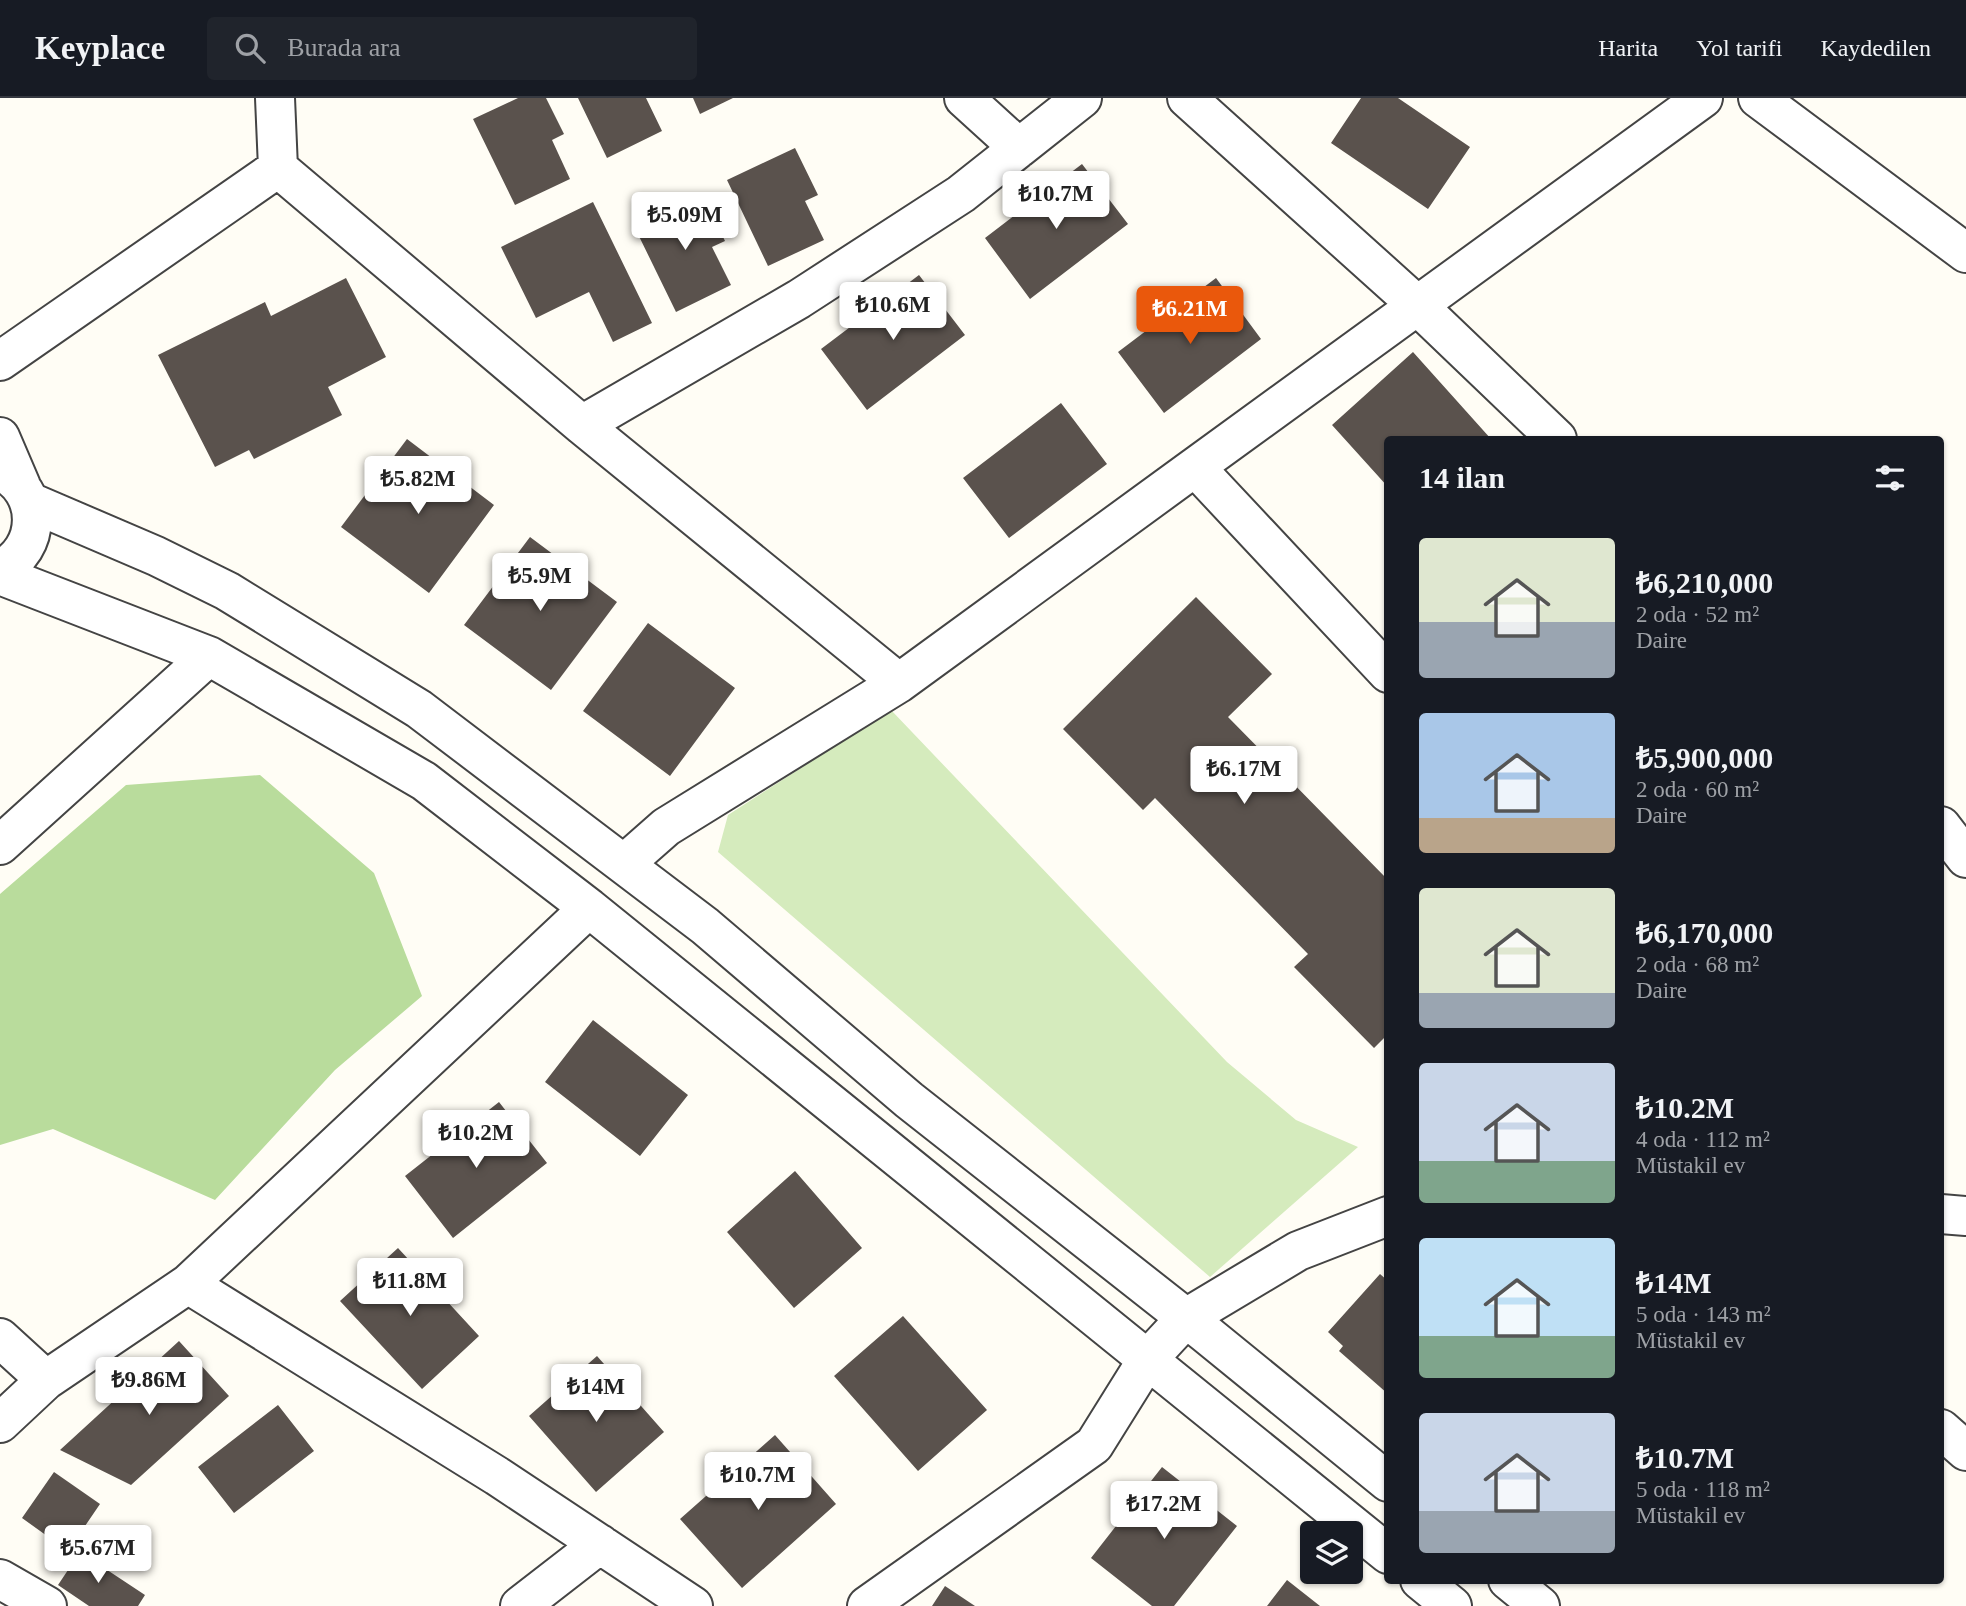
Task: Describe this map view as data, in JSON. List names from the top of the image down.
{
  "page": {
    "header": "Keyplace",
    "search": "Burada ara",
    "nav": ["Harita", "Yol tarifi", "Kaydedilen"],
    "price": [
      "₺10.7M",
      "₺5.09M",
      "₺10.6M",
      "₺6.21M",
      "₺5.82M",
      "₺5.9M",
      "₺6.17M",
      "₺10.2M",
      "₺11.8M",
      "₺9.86M",
      "₺14M",
      "₺10.7M",
      "₺17.2M",
      "₺5.67M"
    ],
    "heading": "14 ilan",
    "list": [
      {
        "name": "₺6,210,000",
        "note": "2 oda · 52 m² · Daire"
      },
      {
        "name": "₺5,900,000",
        "note": "2 oda · 60 m² · Daire"
      },
      {
        "name": "₺6,170,000",
        "note": "2 oda · 68 m² · Daire"
      },
      {
        "name": "₺10.2M",
        "note": "4 oda · 112 m² · Müstakil ev"
      },
      {
        "name": "₺14M",
        "note": "5 oda · 143 m² · Müstakil ev"
      },
      {
        "name": "₺10.7M",
        "note": "5 oda · 118 m² · Müstakil ev"
      }
    ]
  }
}
